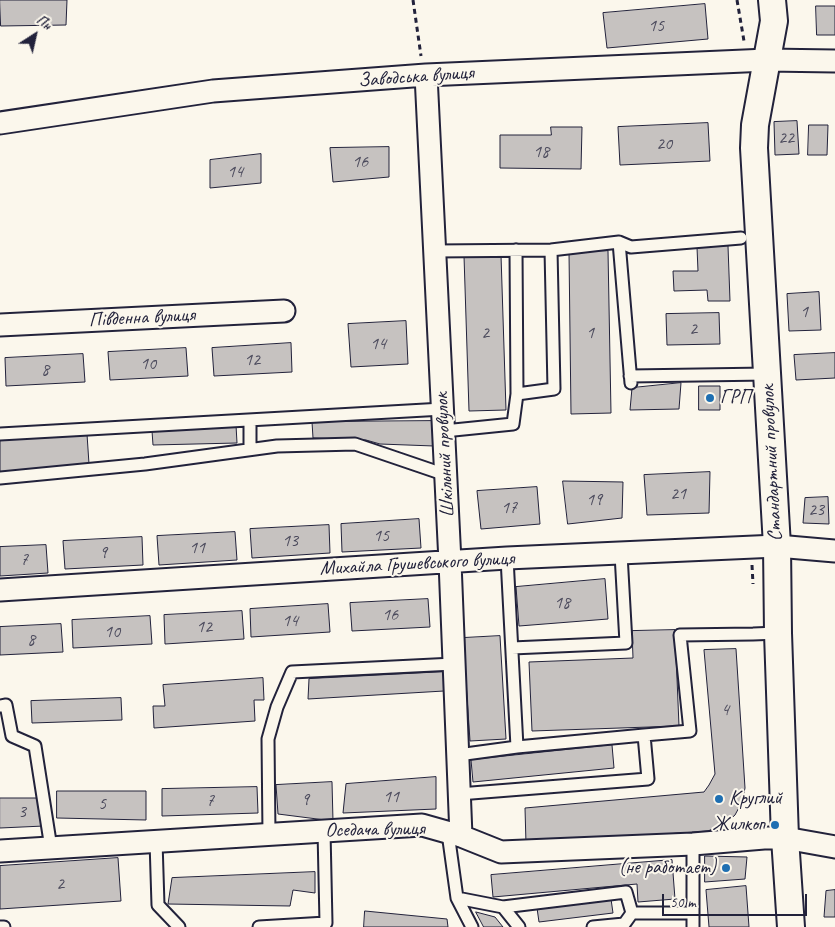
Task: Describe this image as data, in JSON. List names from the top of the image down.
{
  "streets": {
    "street": [
      "Заводська вулиця",
      "Південна вулиця",
      "Шкільний провулок",
      "Стандартний провулок",
      "Михайла Грушевського вулиця",
      "Оседача вулиця"
    ]
  },
  "crossings": [
    ["Заводська вулиця", "Шкільний провулок"],
    ["Заводська вулиця", "Стандартний провулок"],
    ["Шкільний провулок", "Михайла Грушевського вулиця"],
    ["Шкільний провулок", "Оседача вулиця"],
    ["Стандартний провулок", "Михайла Грушевського вулиця"],
    ["Стандартний провулок", "Оседача вулиця"]
  ],
  "places": [
    "ГРП",
    "Круглий",
    "Жилкоп",
    "(не работает)"
  ],
  "house_numbers": [
    "15",
    "22",
    "20",
    "18",
    "16",
    "14",
    "1",
    "2",
    "2",
    "1",
    "14",
    "12",
    "10",
    "8",
    "21",
    "19",
    "17",
    "23",
    "15",
    "13",
    "11",
    "9",
    "7",
    "18",
    "16",
    "14",
    "12",
    "10",
    "8",
    "4",
    "11",
    "9",
    "7",
    "5",
    "3",
    "2"
  ],
  "scale_bar": "50 m",
  "north": "top right"
}
